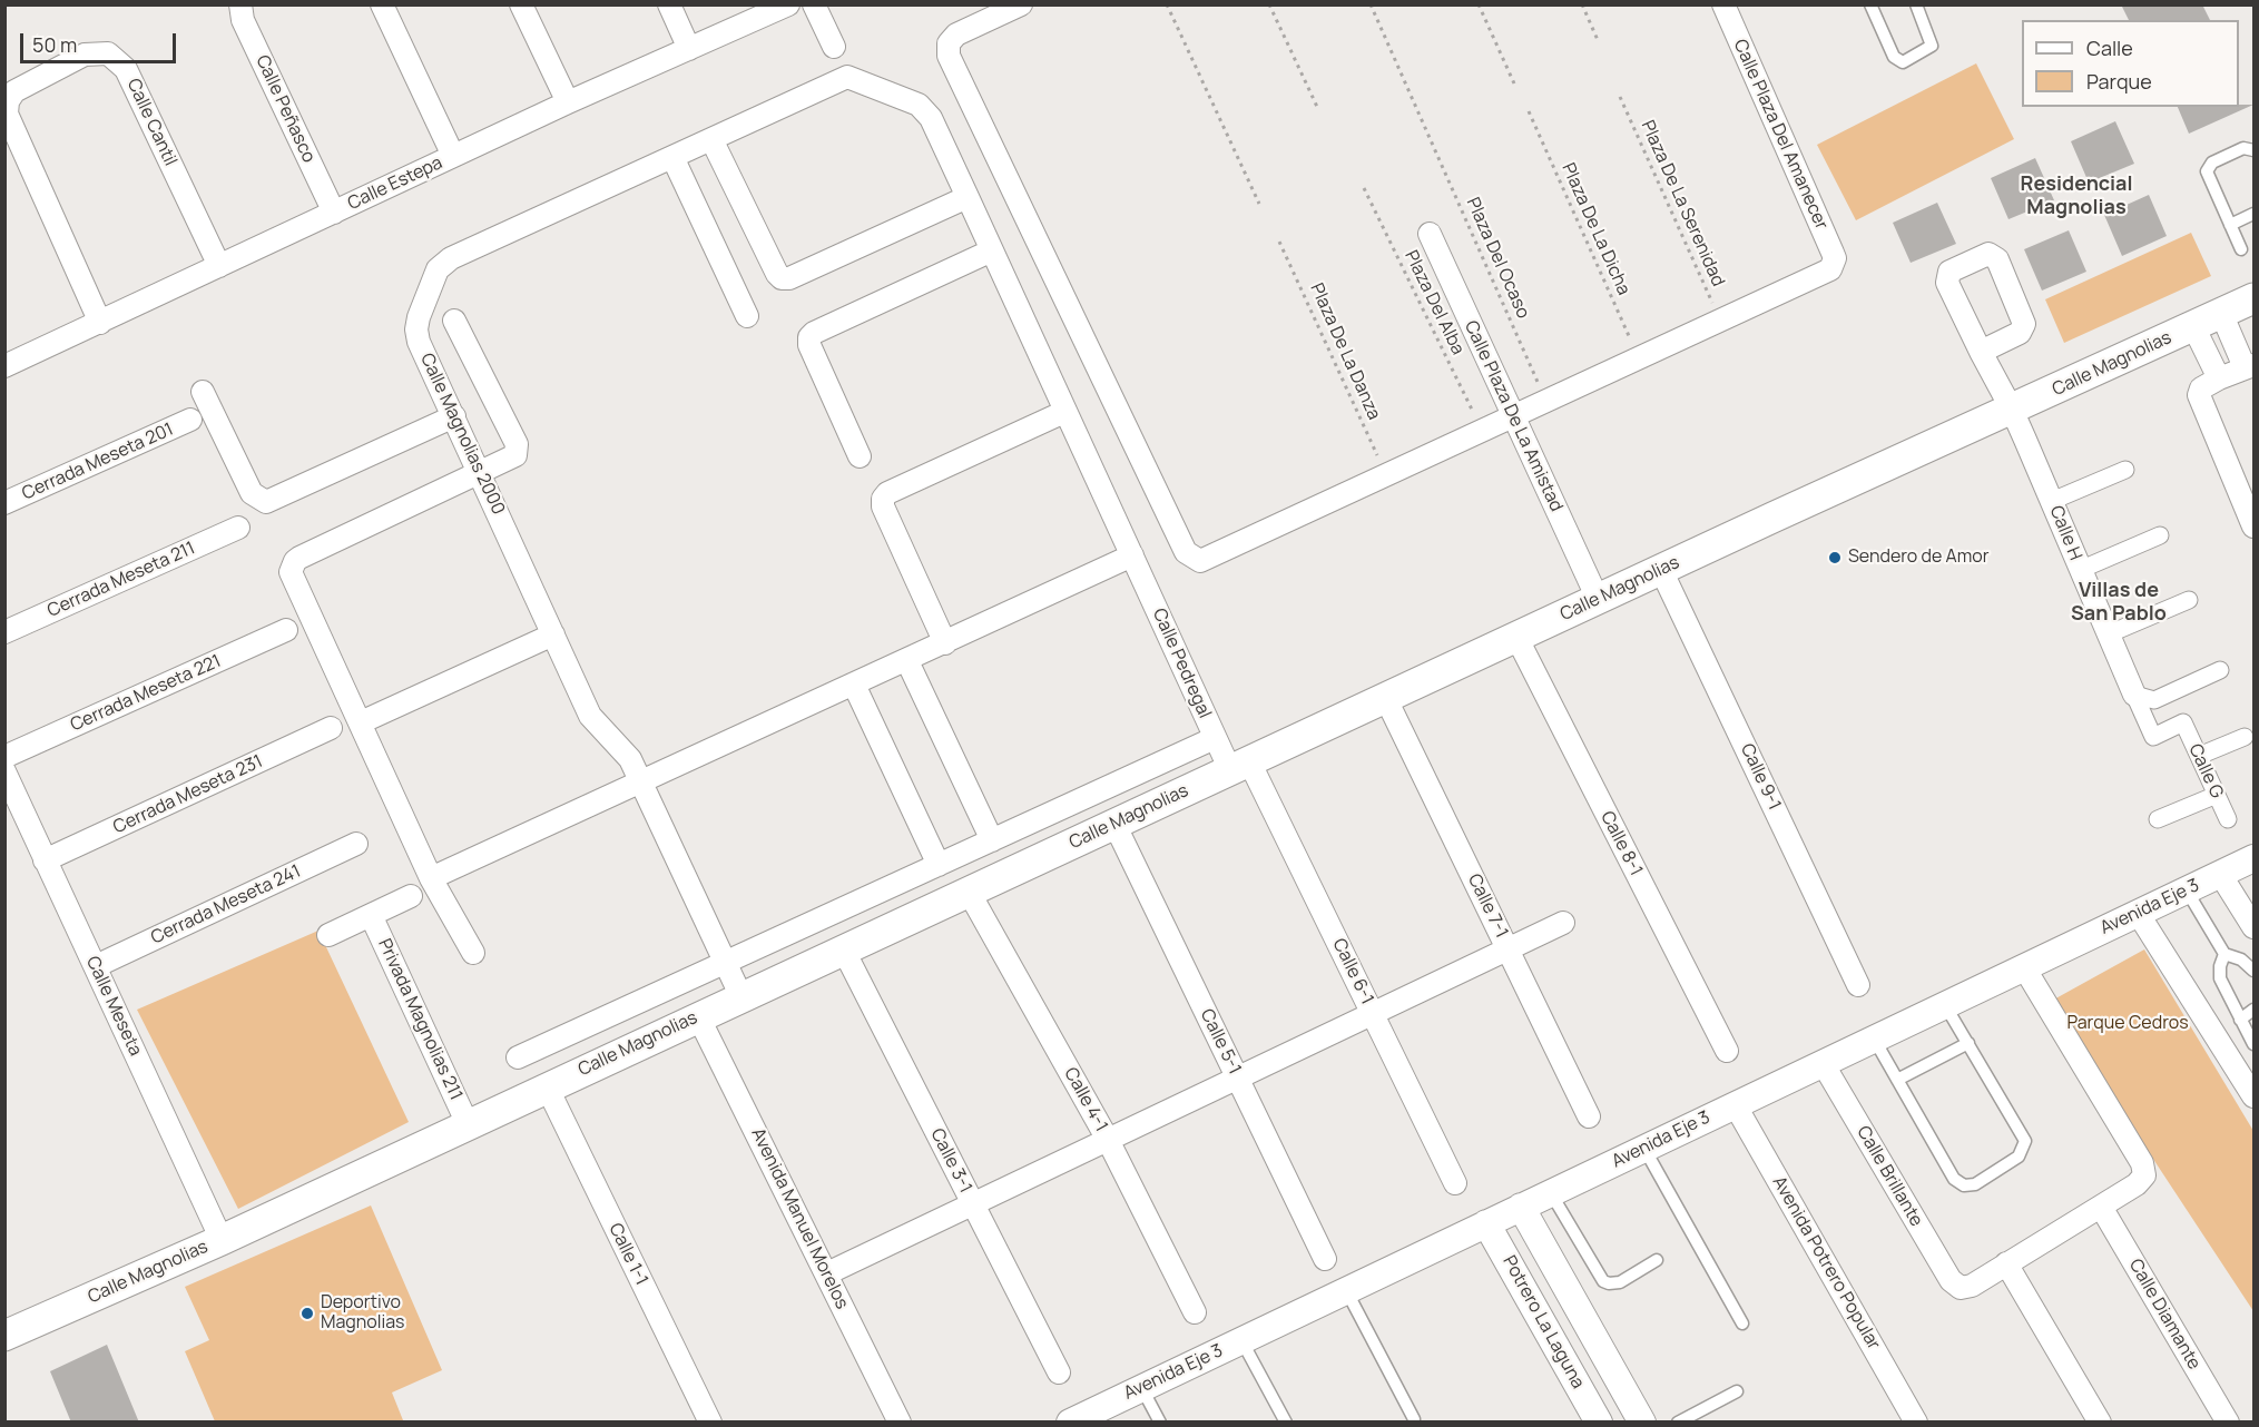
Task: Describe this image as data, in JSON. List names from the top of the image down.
{
  "streets": {
    "main road": ["Calle Magnolias"],
    "street": [
      "Calle Peñasco",
      "Calle Cantil",
      "Calle Plaza Del Amanecer",
      "Calle Estepa",
      "Calle Plaza De La Amistad",
      "Calle Magnolias 2000",
      "Cerrada Meseta 201",
      "Calle H",
      "Cerrada Meseta 211",
      "Calle Pedregal",
      "Cerrada Meseta 221",
      "Calle G",
      "Calle 9-1",
      "Cerrada Meseta 231",
      "Calle 8-1",
      "Cerrada Meseta 241",
      "Calle 7-1",
      "Avenida Eje 3",
      "Calle 6-1",
      "Calle Meseta",
      "Privada Magnolias 211",
      "Calle 5-1",
      "Calle 4-1",
      "Calle 3-1",
      "Calle Brillante",
      "Avenida Manuel Morelos",
      "Calle 1-1",
      "Avenida Potrero Popular",
      "Calle Diamante",
      "Potrero La Laguna"
    ],
    "path": [
      "Plaza De La Serenidad",
      "Plaza De La Dicha",
      "Plaza Del Ocaso",
      "Plaza Del Alba",
      "Plaza De La Danza"
    ]
  },
  "crossings": [
    ["Calle Peñasco", "Calle Estepa"],
    ["Calle Cantil", "Calle Estepa"],
    ["Calle Plaza Del Amanecer", "Plaza De La Serenidad"],
    ["Calle Magnolias", "Calle Plaza De La Amistad"],
    ["Calle Magnolias", "Calle Magnolias 2000"],
    ["Calle Magnolias", "Calle H"],
    ["Calle Magnolias", "Calle Pedregal"],
    ["Calle Magnolias", "Calle 9-1"],
    ["Calle Magnolias", "Calle 8-1"],
    ["Calle Magnolias", "Calle 7-1"],
    ["Calle Magnolias", "Calle 6-1"],
    ["Calle Magnolias", "Calle Meseta"],
    ["Calle Magnolias", "Privada Magnolias 211"],
    ["Calle Magnolias", "Calle 5-1"],
    ["Calle Magnolias", "Calle 4-1"],
    ["Calle Magnolias", "Calle 3-1"],
    ["Calle Magnolias", "Avenida Manuel Morelos"],
    ["Calle Magnolias", "Calle 1-1"],
    ["Calle H", "Calle G"],
    ["Calle Pedregal", "Calle 6-1"],
    ["Cerrada Meseta 231", "Calle Meseta"],
    ["Cerrada Meseta 241", "Calle Meseta"],
    ["Avenida Eje 3", "Calle Brillante"],
    ["Avenida Eje 3", "Avenida Potrero Popular"],
    ["Avenida Eje 3", "Potrero La Laguna"]
  ],
  "districts": ["Residencial Magnolias", "Villas de San Pablo"],
  "parks": ["Parque Cedros"],
  "places": ["Sendero de Amor", "Deportivo Magnolias"],
  "legend": ["Calle", "Parque"],
  "scale_bar": "50 m"
}
